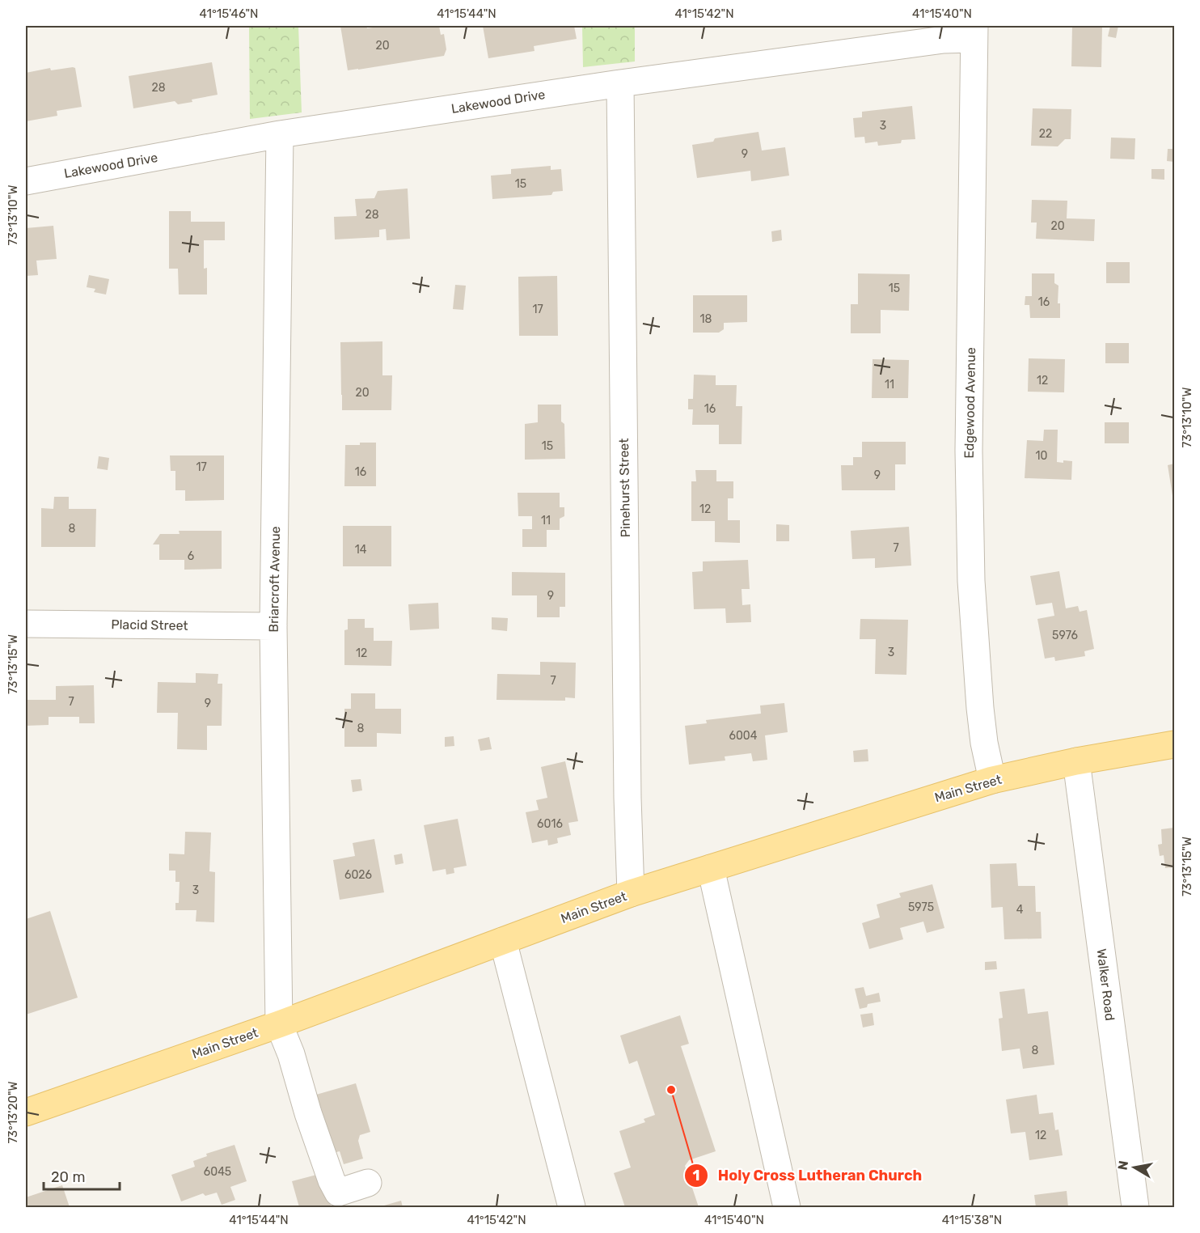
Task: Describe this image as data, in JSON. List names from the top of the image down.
{
  "streets": {
    "main road": ["Main Street"],
    "street": [
      "Lakewood Drive",
      "Edgewood Avenue",
      "Pinehurst Street",
      "Briarcroft Avenue",
      "Placid Street",
      "Walker Road"
    ]
  },
  "crossings": [
    ["Lakewood Drive", "Edgewood Avenue"],
    ["Lakewood Drive", "Pinehurst Street"],
    ["Lakewood Drive", "Briarcroft Avenue"],
    ["Edgewood Avenue", "Main Street"],
    ["Pinehurst Street", "Main Street"],
    ["Briarcroft Avenue", "Placid Street"],
    ["Briarcroft Avenue", "Main Street"],
    ["Main Street", "Walker Road"]
  ],
  "places": ["Holy Cross Lutheran Church"],
  "house_numbers": [
    "20",
    "28",
    "3",
    "22",
    "9",
    "15",
    "28",
    "20",
    "15",
    "16",
    "17",
    "18",
    "12",
    "11",
    "20",
    "16",
    "15",
    "10",
    "17",
    "16",
    "9",
    "12",
    "11",
    "8",
    "7",
    "14",
    "6",
    "9",
    "5976",
    "3",
    "12",
    "7",
    "7",
    "9",
    "8",
    "6004",
    "6016",
    "6026",
    "3",
    "5975",
    "4",
    "8",
    "12",
    "6045"
  ],
  "scale_bar": "20 m",
  "north": "left",
  "coordinates": [
    "41°15'46\"N",
    "41°15'44\"N",
    "41°15'42\"N",
    "41°15'40\"N",
    "73°13'10\"W",
    "73°13'15\"W",
    "73°13'20\"W",
    "41°15'38\"N"
  ]
}
